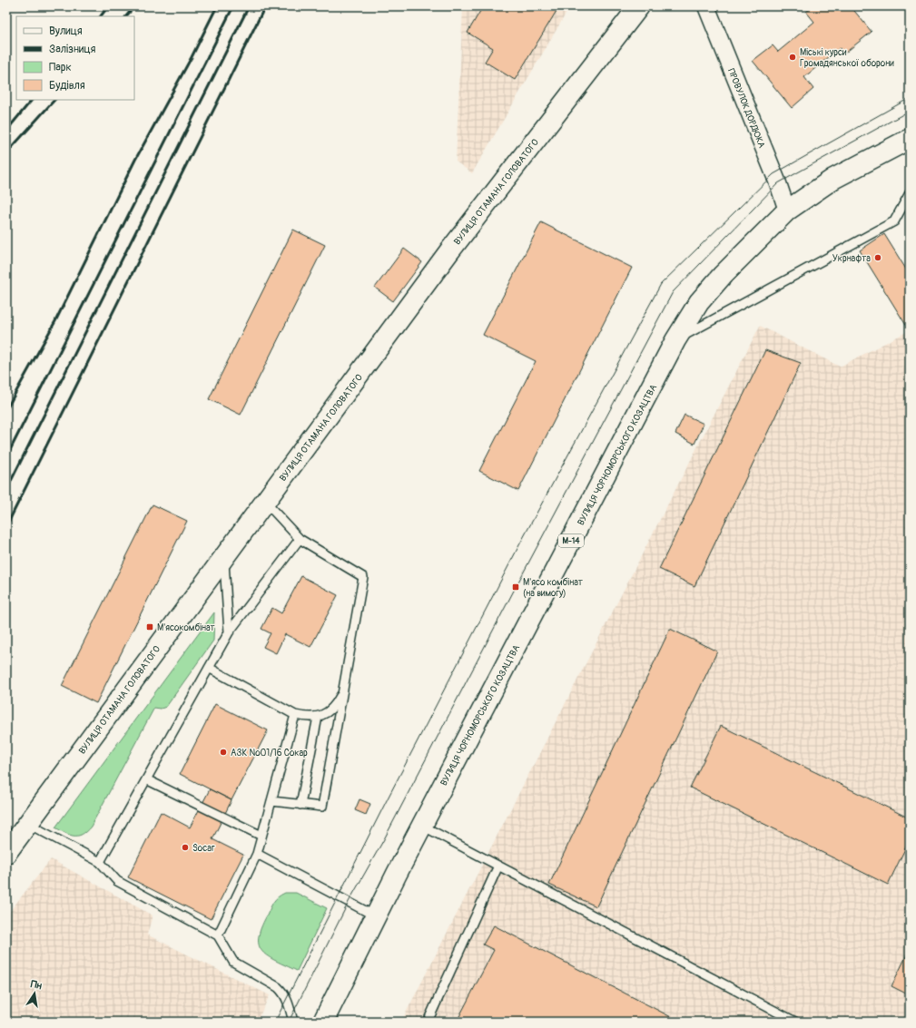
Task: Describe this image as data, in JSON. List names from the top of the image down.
{
  "streets": {
    "main road": ["ВУЛИЦЯ ОТАМАНА ГОЛОВАТОГО", "ВУЛИЦЯ ЧОРНОМОРСЬКОГО КОЗАЦТВА", "М-14"],
    "street": ["ПРОВУЛОК ДОРДЮКА"]
  },
  "crossings": [
    ["ПРОВУЛОК ДОРДЮКА", "ВУЛИЦЯ ЧОРНОМОРСЬКОГО КОЗАЦТВА"]
  ],
  "places": {
    "other": [
      "Міські курси Громадянської оборони",
      "Укрнафта",
      "АЗК №01/16 Сокар",
      "Socar"
    ],
    "transit": ["М'ясо комбінат (на вимогу)", "М'ясокомбінат"]
  },
  "legend": [
    "Вулиця",
    "Залізниця",
    "Парк",
    "Будівля"
  ],
  "north": "top"
}
